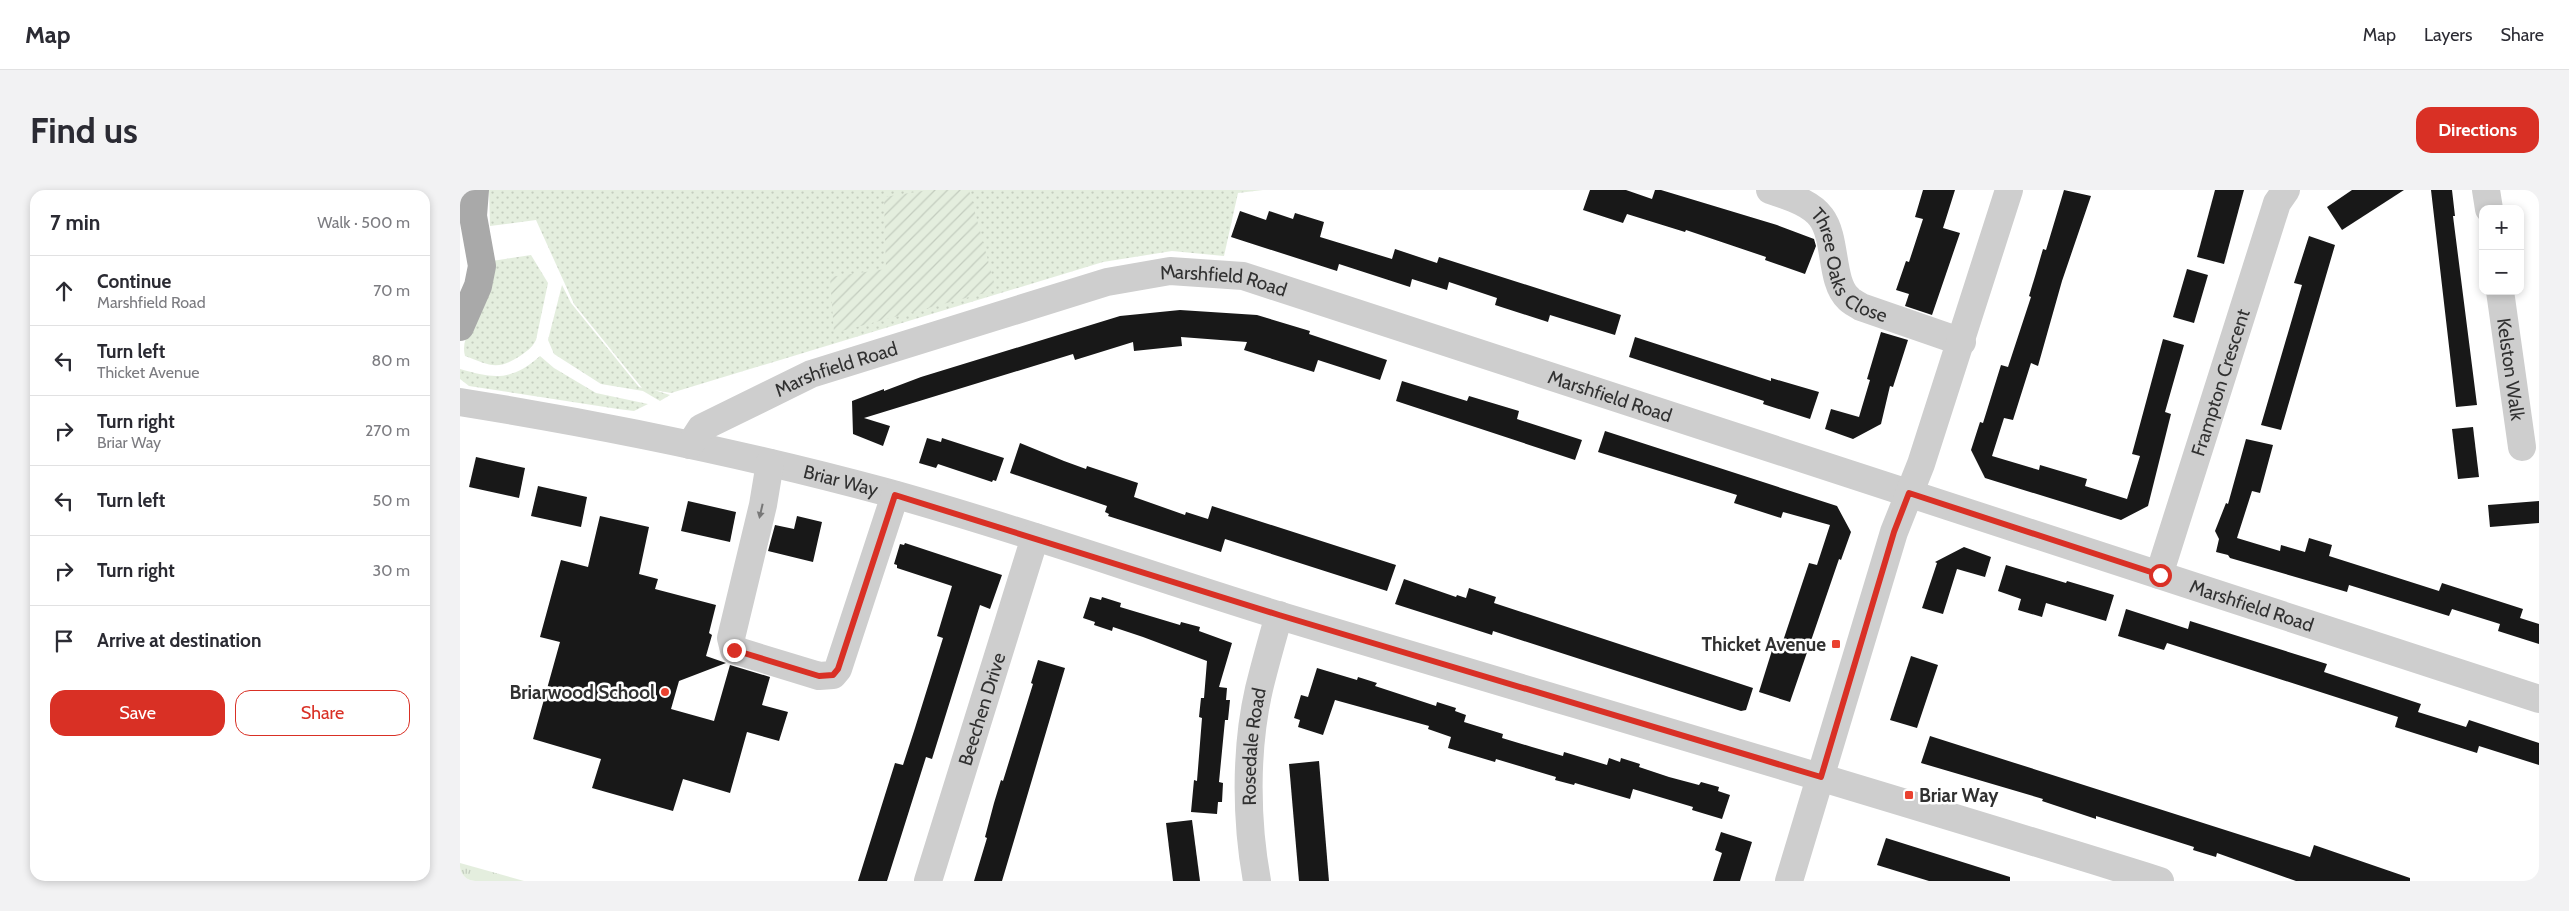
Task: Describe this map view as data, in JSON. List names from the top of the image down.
{
  "streets": {
    "street": [
      "Three Oaks Close",
      "Marshfield Road",
      "Kelston Walk",
      "Frampton Crescent",
      "Briar Way",
      "Beechen Drive",
      "Rosedale Road"
    ]
  },
  "crossings": [
    ["Marshfield Road", "Frampton Crescent"],
    ["Marshfield Road", "Briar Way"],
    ["Briar Way", "Beechen Drive"],
    ["Briar Way", "Rosedale Road"]
  ],
  "places": {
    "transit": ["Thicket Avenue", "Briar Way"],
    "other": ["Briarwood School"]
  },
  "page": {
    "header": "Map",
    "nav": ["Map", "Layers", "Share"],
    "buttons": [
      "Directions",
      ["Save", "Share"]
    ],
    "title": "Find us",
    "heading": ["7 min", "Walk · 500 m"],
    "map_buttons": ["+", "−"],
    "list": [
      ["Continue", "Marshfield Road", "70 m"],
      ["Turn left", "Thicket Avenue", "80 m"],
      ["Turn right", "Briar Way", "270 m"],
      ["Turn left", "50 m"],
      ["Turn right", "30 m"],
      "Arrive at destination"
    ]
  }
}
